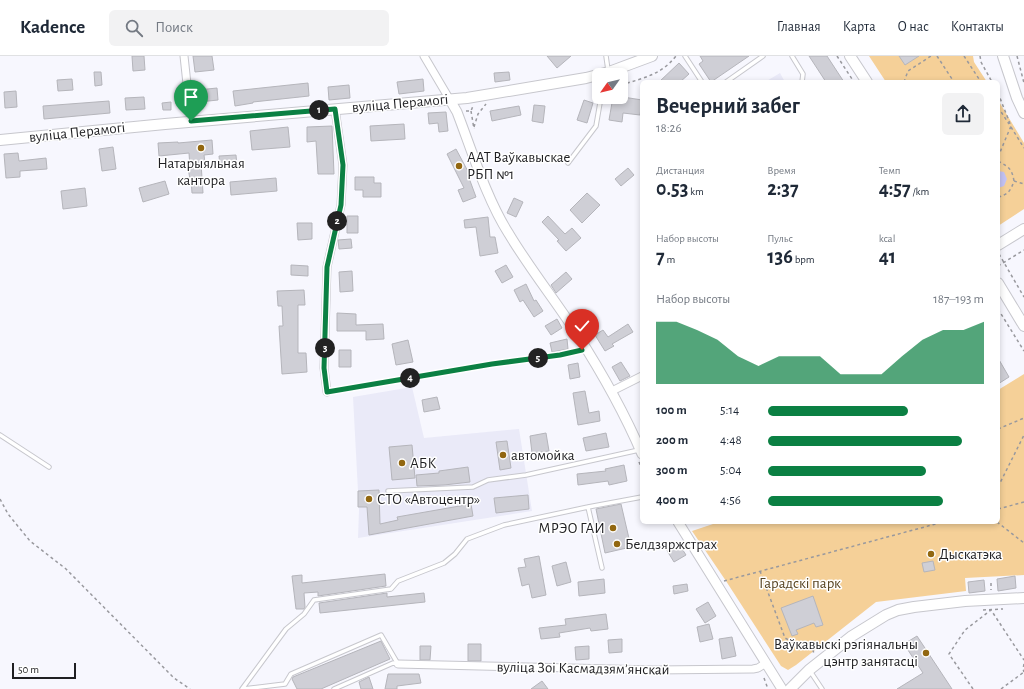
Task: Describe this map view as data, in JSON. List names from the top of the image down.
{
  "streets": {
    "main road": ["вуліца Перамогі"],
    "street": ["вуліца Зоі Касмадзямʼянскай"]
  },
  "parks": ["Гарадскі парк"],
  "places": [
    "Натарыяльная кантора",
    "ААТ Ваўкавыскае РБП №1",
    "автомойка",
    "АБК",
    "СТО «Автоцентр»",
    "МРЭО ГАИ",
    "Белдзяржстрах",
    "Дыскатэка",
    "Ваўкавыскі рэгіянальны цэнтр занятасці"
  ],
  "scale_bar": "50 m",
  "north": "bottom left",
  "page": {
    "header": "Kadence",
    "search": "Поиск",
    "nav": [
      "Главная",
      "Карта",
      "О нас",
      "Контакты"
    ],
    "heading": ["Вечерний забег", "18:26"],
    "pins": [
      "1",
      "2",
      "3",
      "5",
      "4"
    ],
    "stats": [
      ["Дистанция", "0.53 km"],
      ["Время", "2:37"],
      ["Темп", "4:57 /km"],
      ["Набор высоты", "7 m"],
      ["Пульс", "136 bpm"],
      ["kcal", "41"]
    ],
    "chart": ["Набор высоты", "187–193 m"],
    "list": [
      {
        "name": "100 m",
        "note": "5:14"
      },
      {
        "name": "200 m",
        "note": "4:48"
      },
      {
        "name": "300 m",
        "note": "5:04"
      },
      {
        "name": "400 m",
        "note": "4:56"
      }
    ],
    "scale": "50 m"
  }
}
